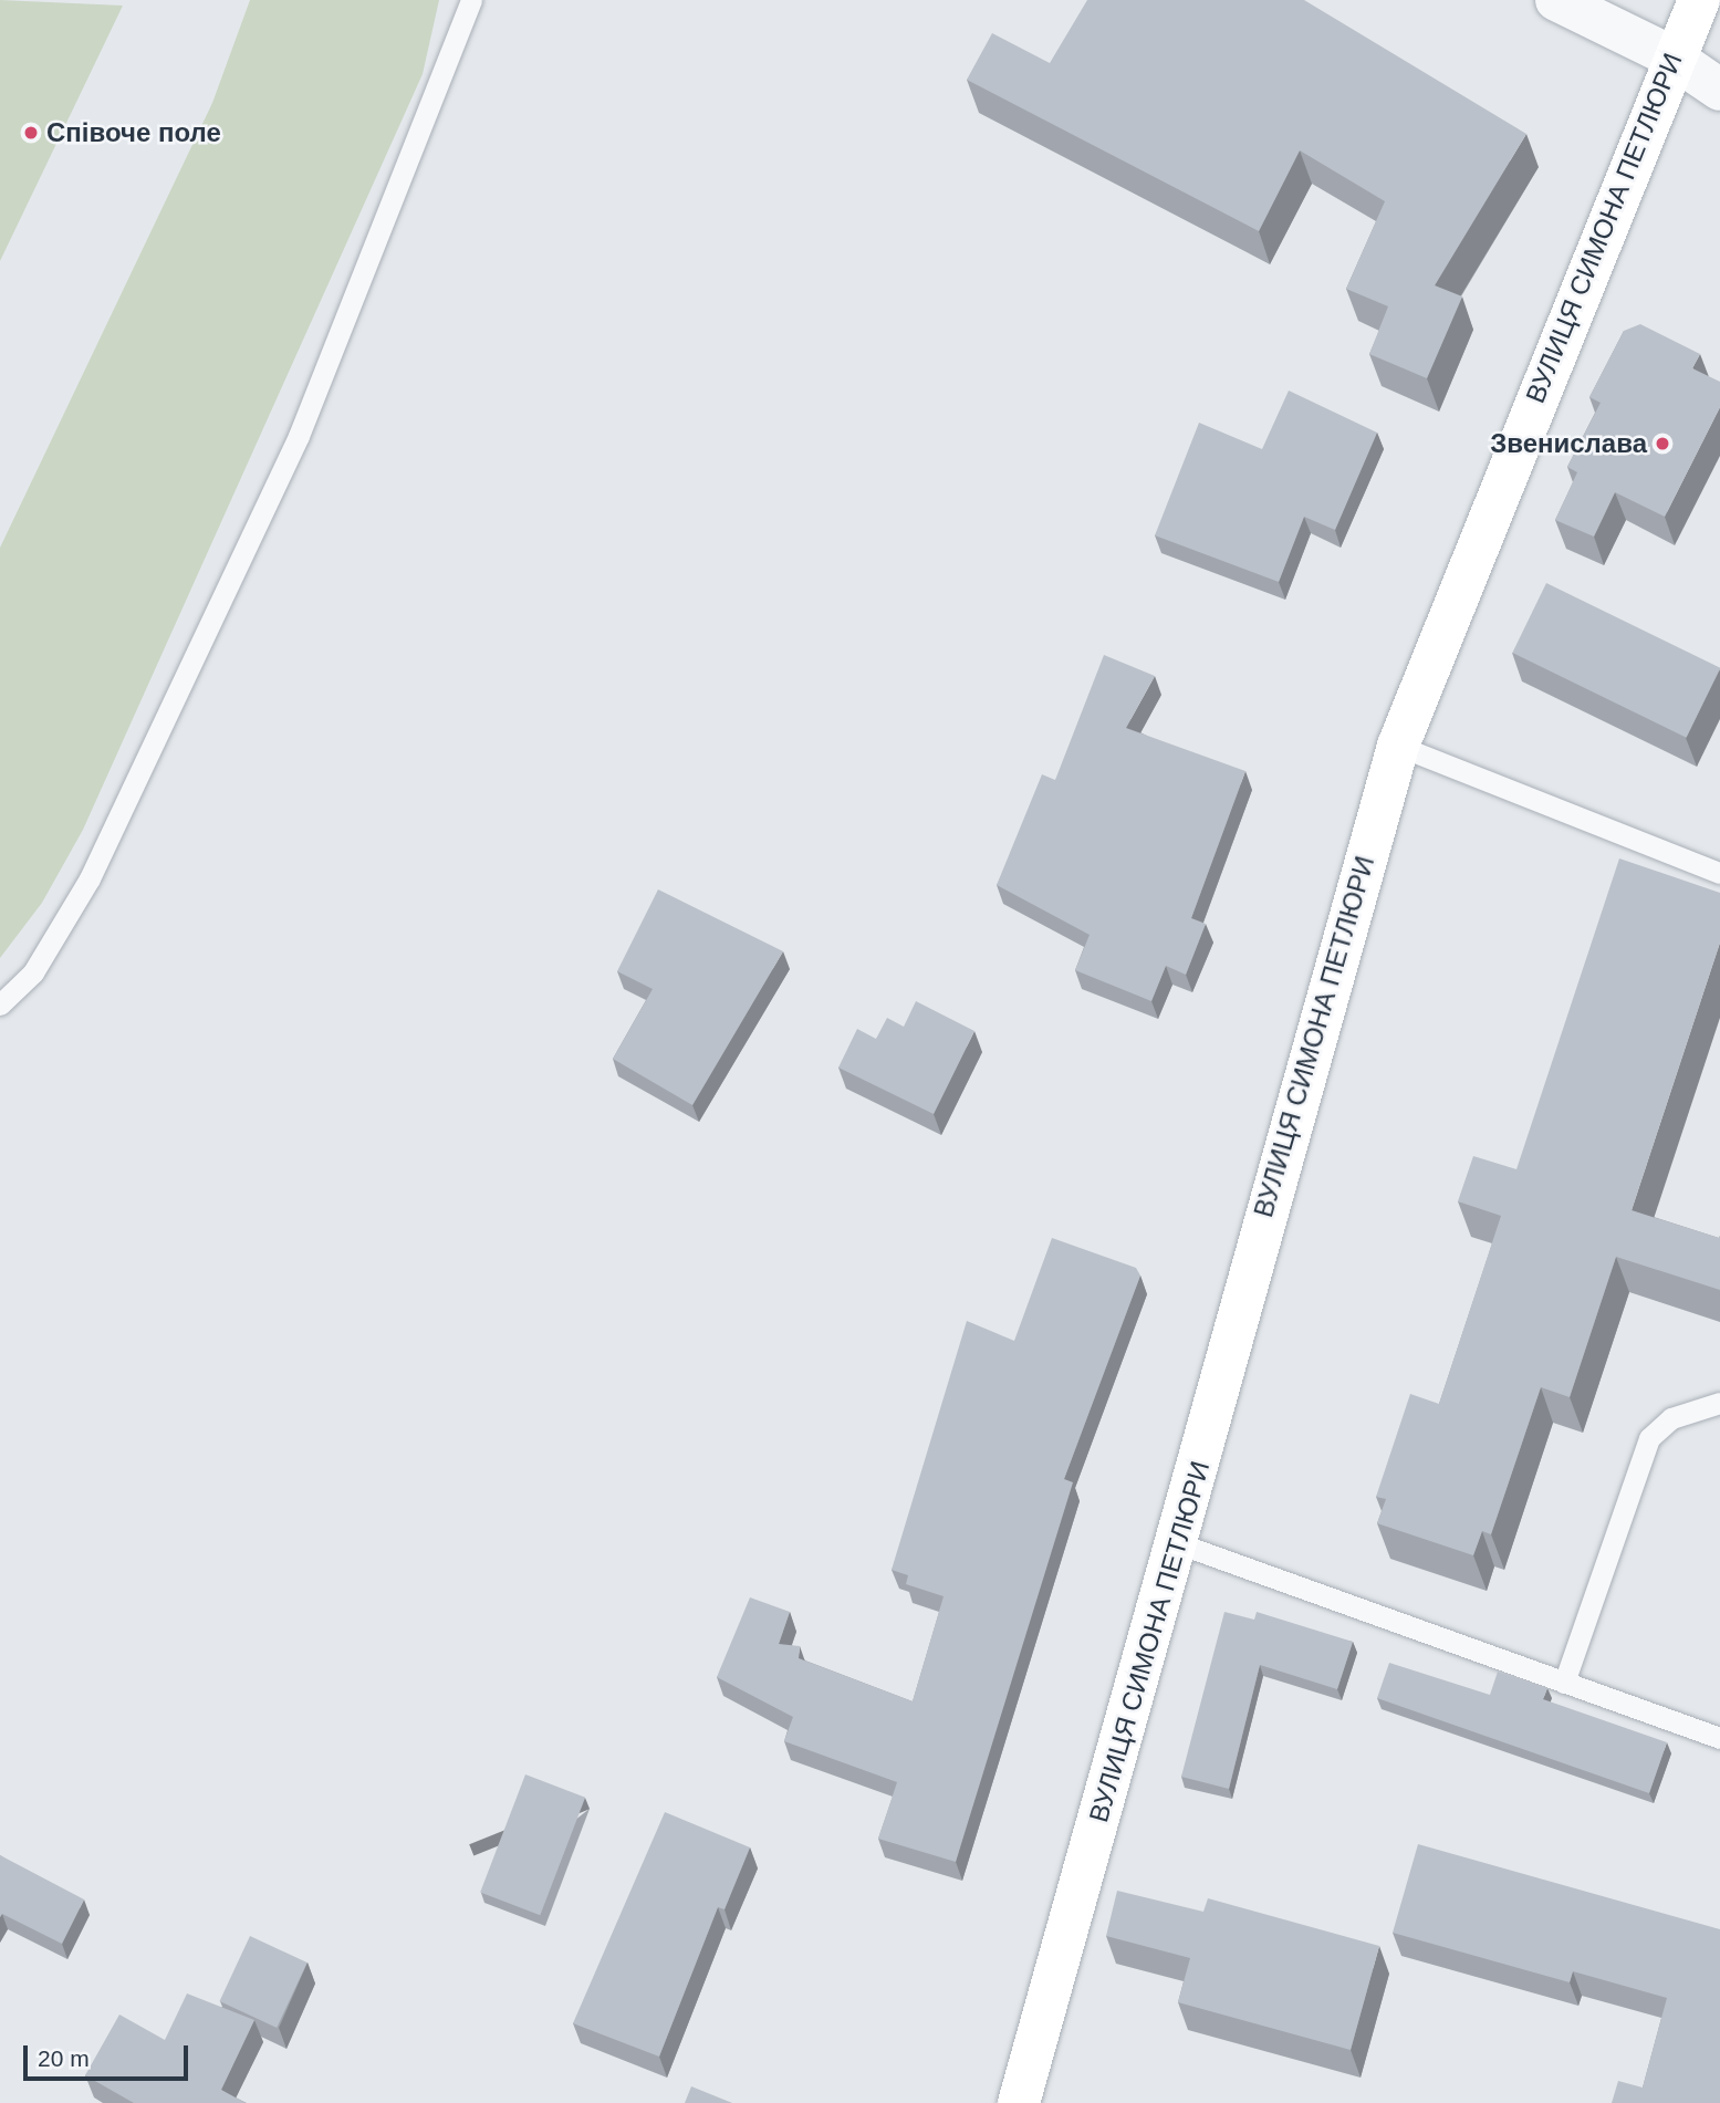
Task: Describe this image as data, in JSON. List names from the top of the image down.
{
  "streets": {
    "street": ["ВУЛИЦЯ СИМОНА ПЕТЛЮРИ"]
  },
  "places": ["Співоче поле", "Звенислава"],
  "scale_bar": "20 m"
}
